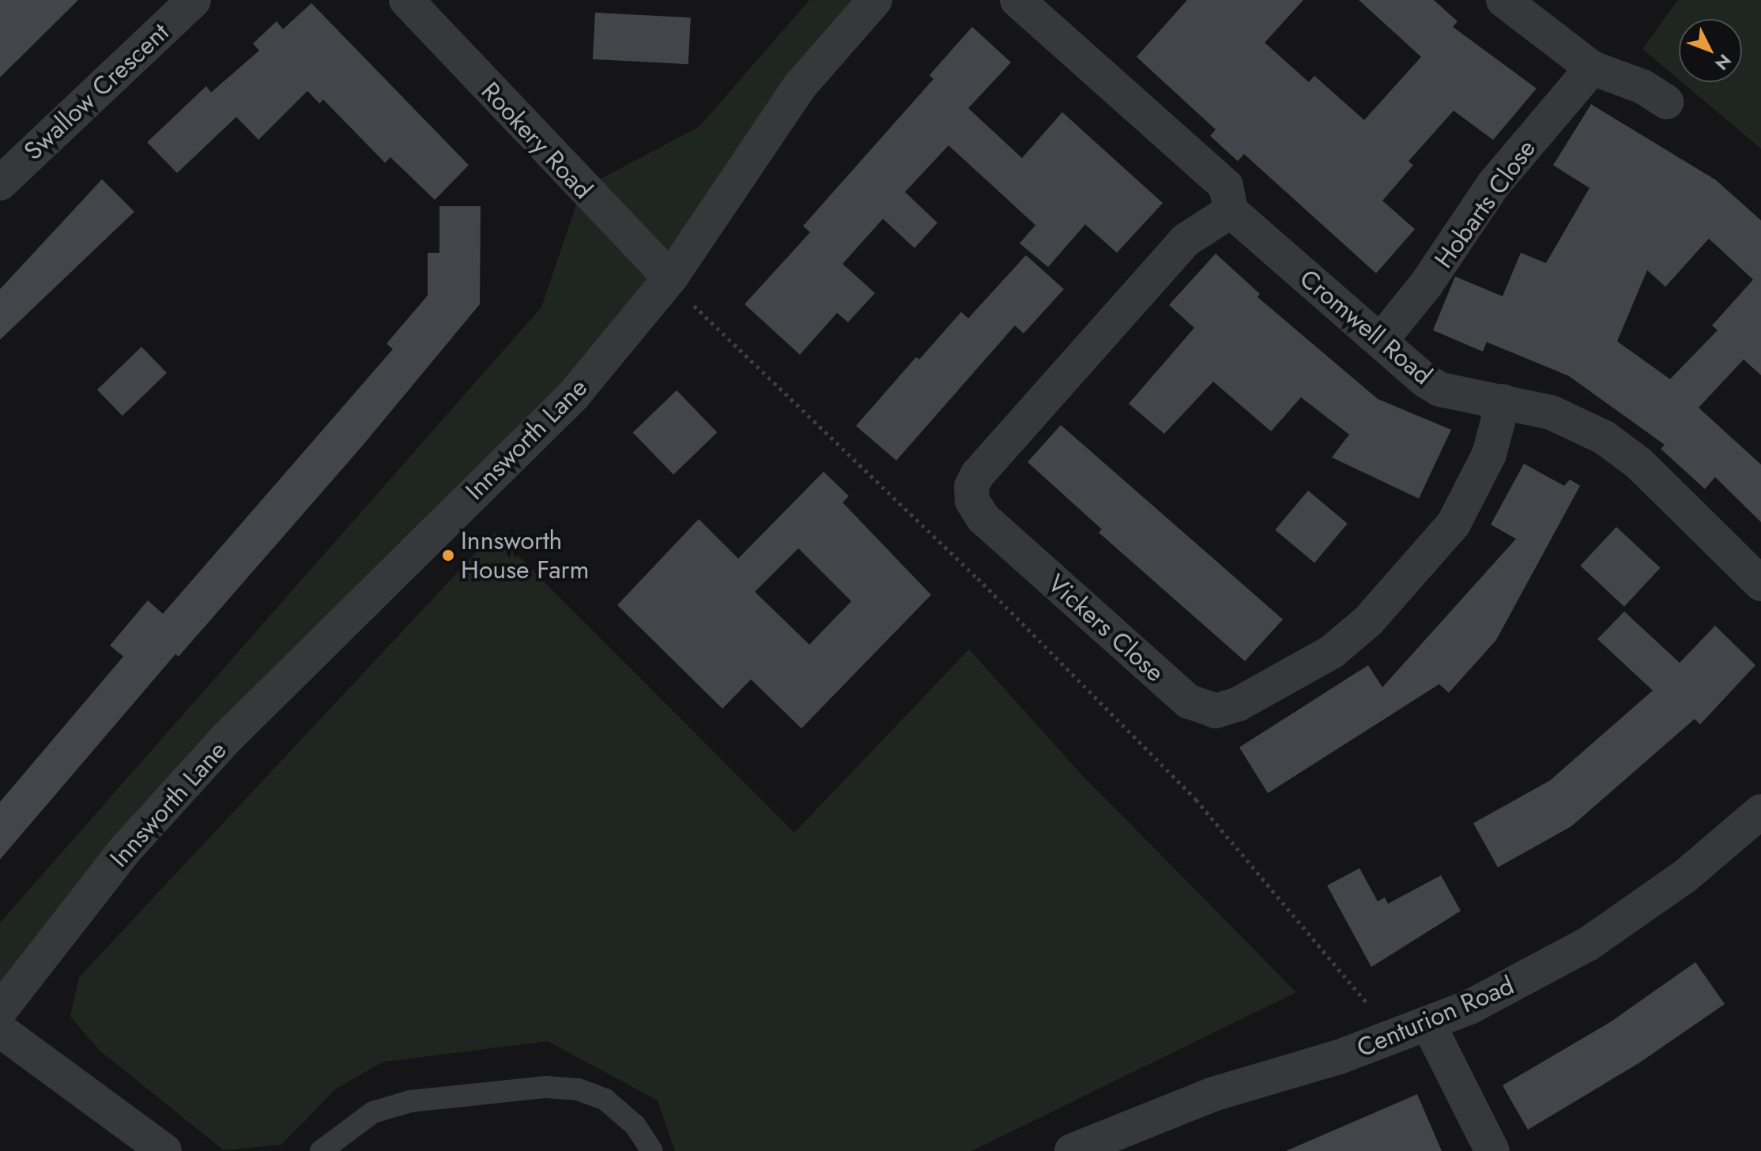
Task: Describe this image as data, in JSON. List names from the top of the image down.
{
  "streets": {
    "street": [
      "Swallow Crescent",
      "Rookery Road",
      "Hobarts Close",
      "Cromwell Road",
      "Innsworth Lane",
      "Vickers Close",
      "Centurion Road"
    ]
  },
  "crossings": [
    ["Rookery Road", "Innsworth Lane"],
    ["Hobarts Close", "Cromwell Road"],
    ["Cromwell Road", "Vickers Close"]
  ],
  "places": ["Innsworth House Farm"],
  "north": "bottom right"
}
